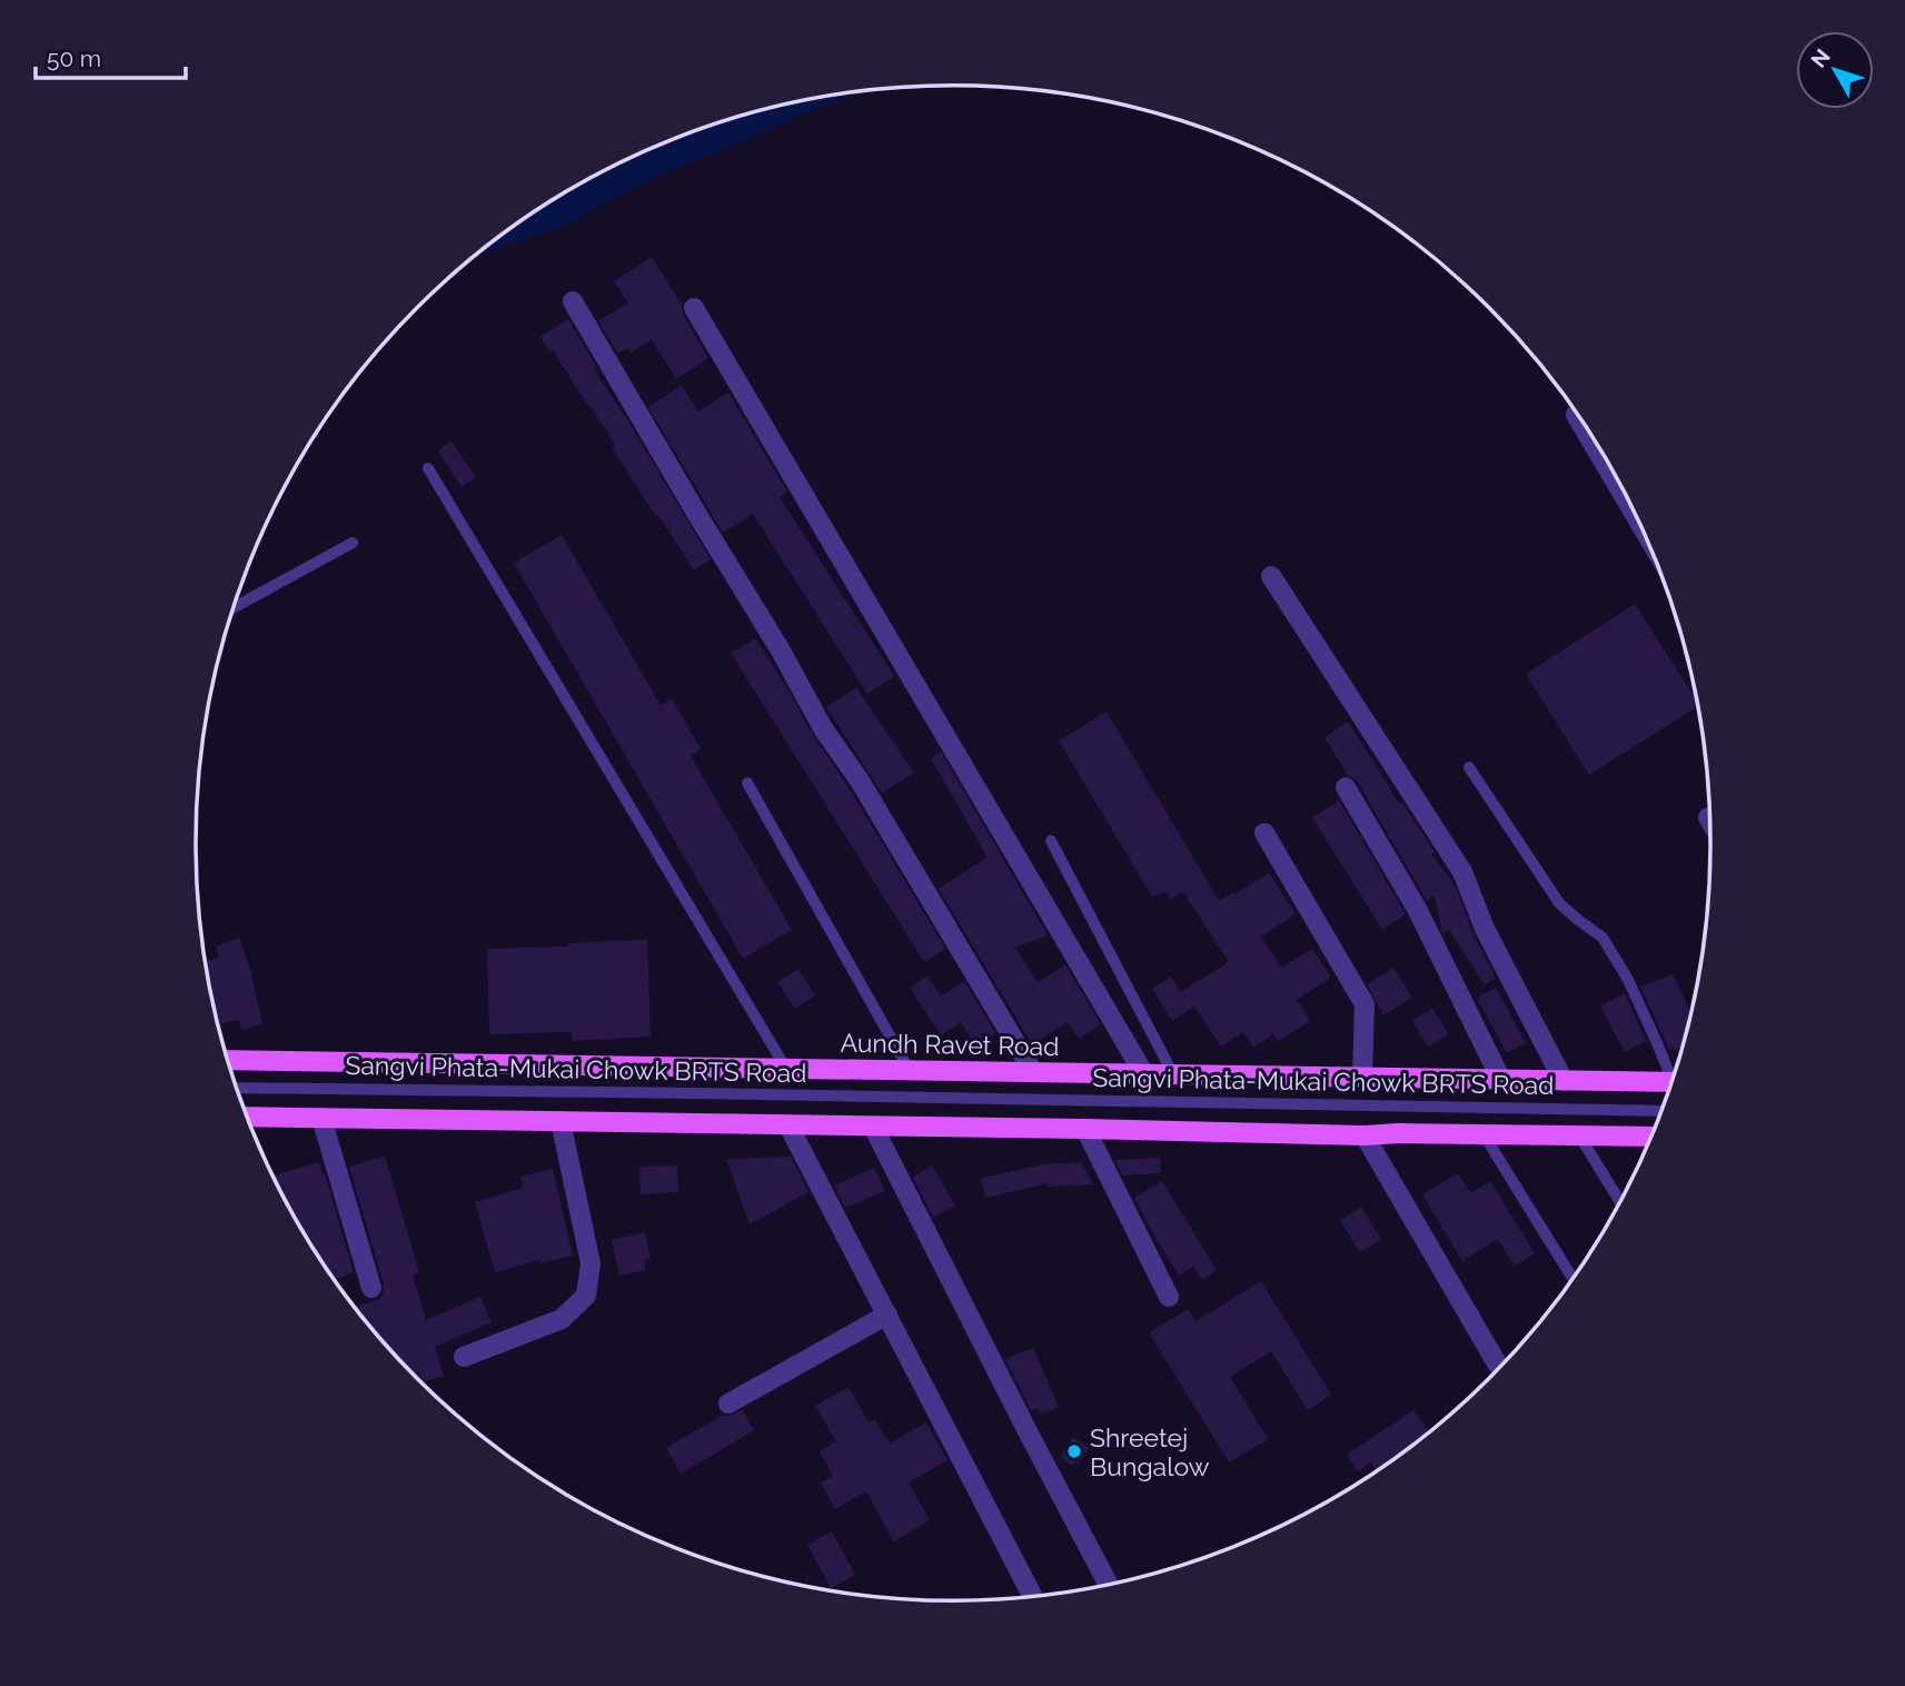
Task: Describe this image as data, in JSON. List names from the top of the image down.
{
  "streets": {
    "main road": ["Aundh Ravet Road"],
    "lane": ["Sangvi Phata-Mukai Chowk BRTS Road"]
  },
  "places": ["Shreetej Bungalow"],
  "scale_bar": "50 m",
  "north": "top left"
}
